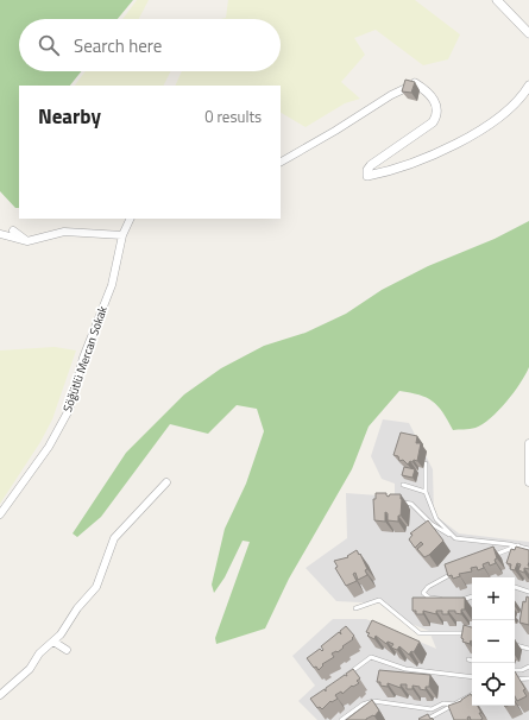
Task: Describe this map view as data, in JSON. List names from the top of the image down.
{
  "streets": {
    "street": ["Söğütlü Mercan Sokak"]
  },
  "page": {
    "search": "Search here",
    "heading": ["Nearby", "0 results"],
    "map_buttons": ["+", "−"]
  }
}
